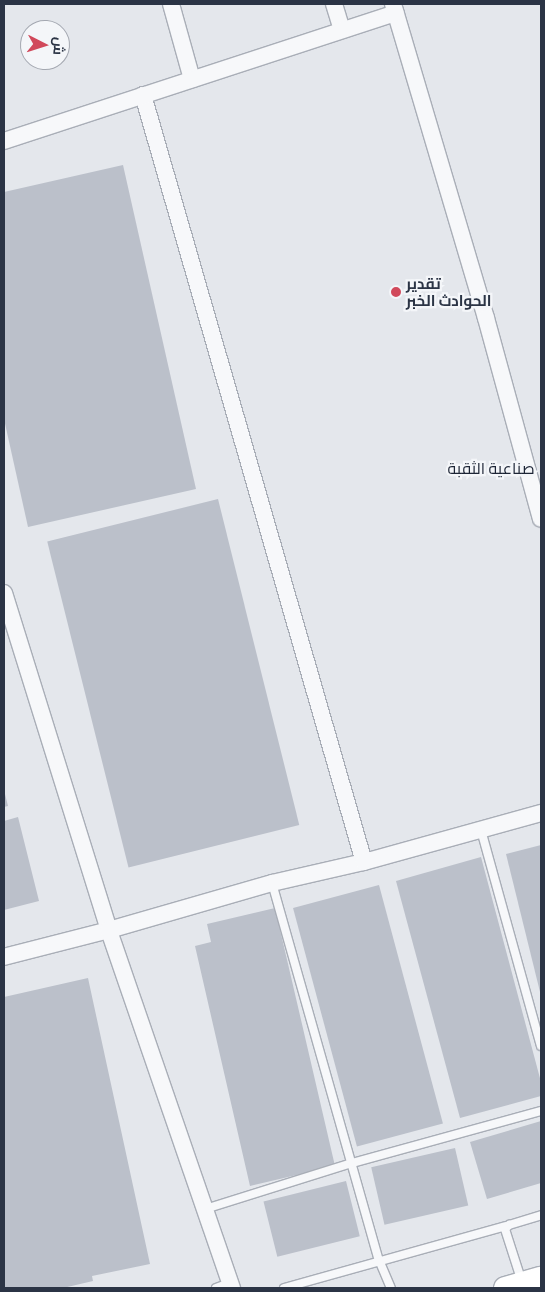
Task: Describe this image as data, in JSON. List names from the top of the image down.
{
  "districts": ["صناعية الثقبة"],
  "places": ["تقدير الحوادث الخبر"],
  "north": "right"
}
